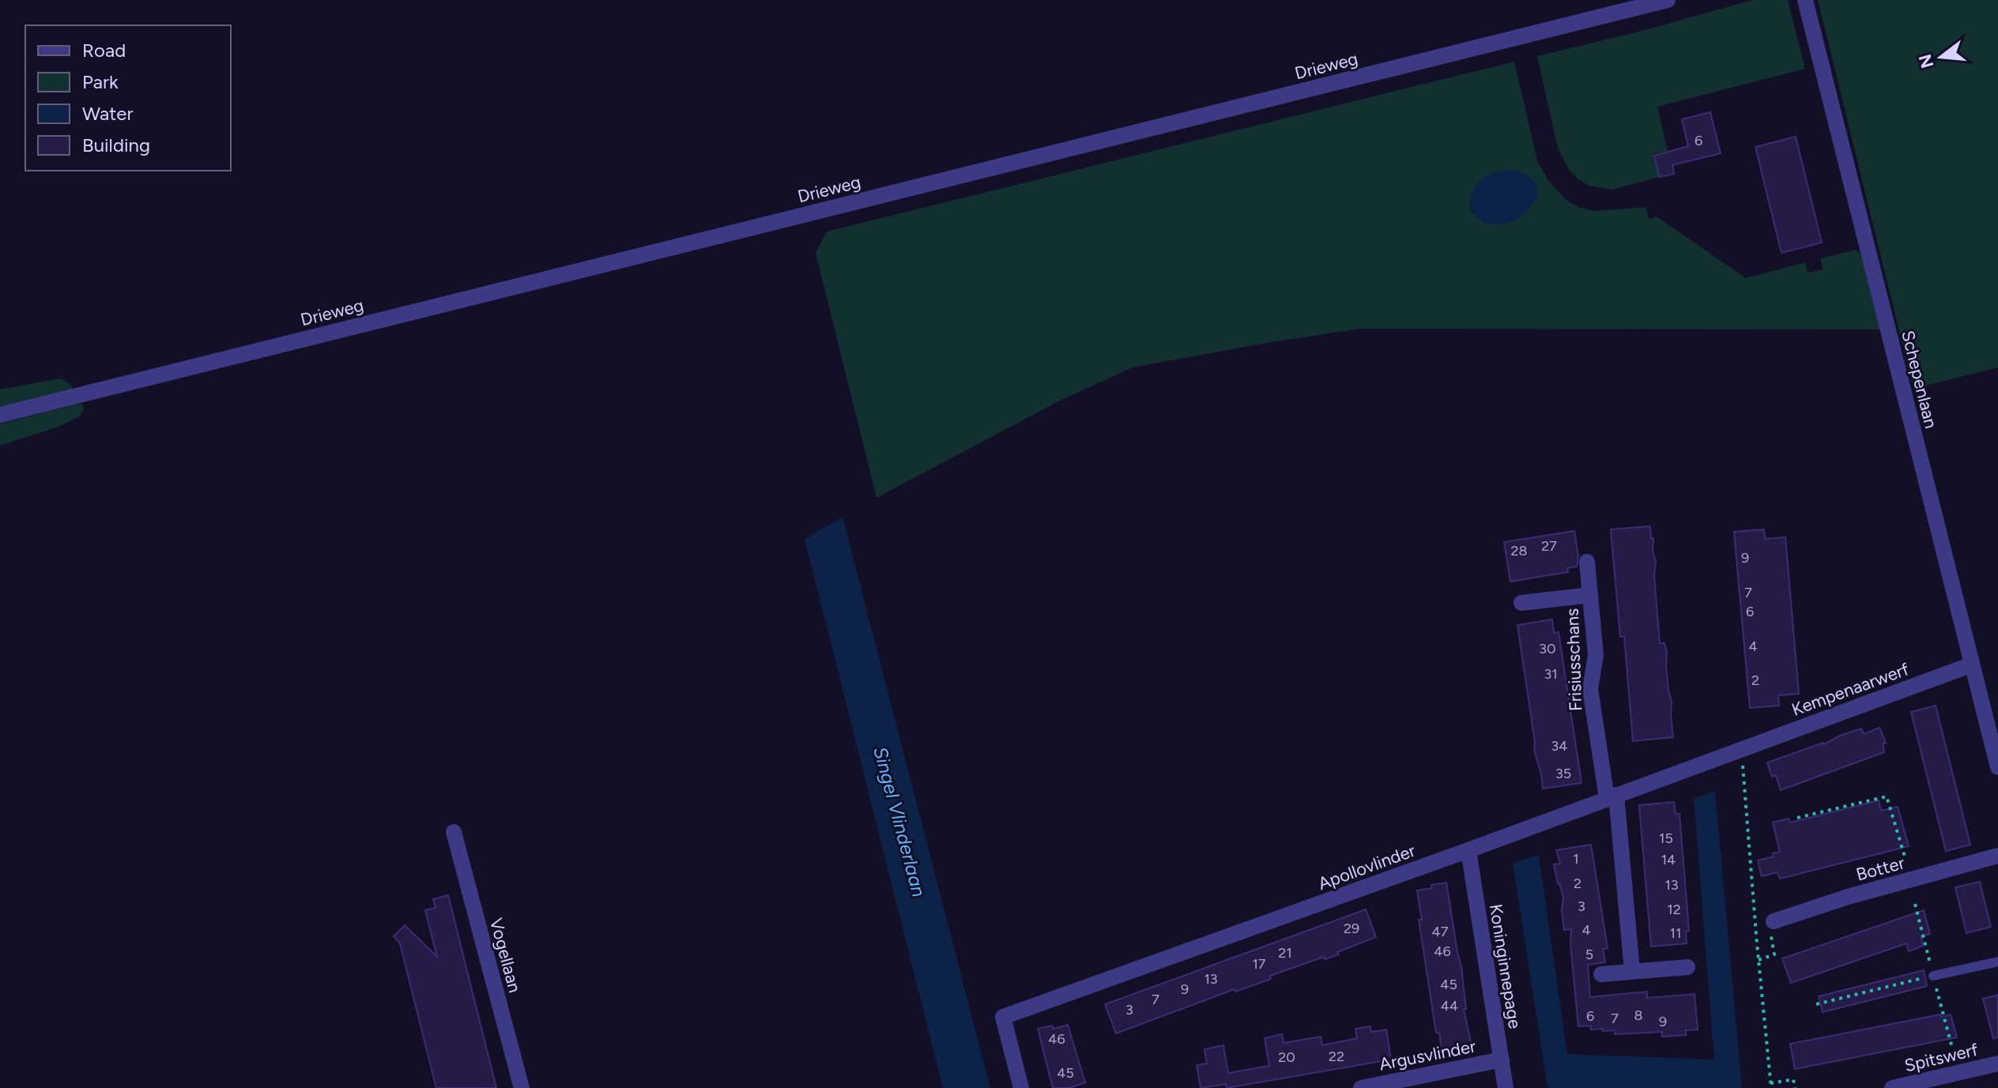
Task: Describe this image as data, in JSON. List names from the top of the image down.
{
  "streets": {
    "street": [
      "Drieweg",
      "Schepenlaan",
      "Frisiusschans",
      "Kempenaarwerf",
      "Apollovlinder",
      "Botter",
      "Vogellaan",
      "Koninginnepage",
      "Argusvlinder",
      "Spitswerf"
    ]
  },
  "crossings": [
    ["Schepenlaan", "Kempenaarwerf"],
    ["Frisiusschans", "Apollovlinder"],
    ["Kempenaarwerf", "Apollovlinder"],
    ["Apollovlinder", "Koninginnepage"],
    ["Koninginnepage", "Argusvlinder"]
  ],
  "water": ["Singel Vlinderlaan"],
  "house_numbers": [
    "6",
    "27",
    "28",
    "9",
    "7",
    "6",
    "4",
    "30",
    "31",
    "2",
    "34",
    "35",
    "15",
    "1",
    "14",
    "2",
    "13",
    "3",
    "12",
    "29",
    "4",
    "47",
    "11",
    "46",
    "21",
    "5",
    "17",
    "13",
    "45",
    "9",
    "7",
    "44",
    "3",
    "8",
    "6",
    "7",
    "9",
    "46",
    "22",
    "20",
    "45"
  ],
  "legend": [
    "Road",
    "Park",
    "Water",
    "Building"
  ],
  "north": "left"
}
